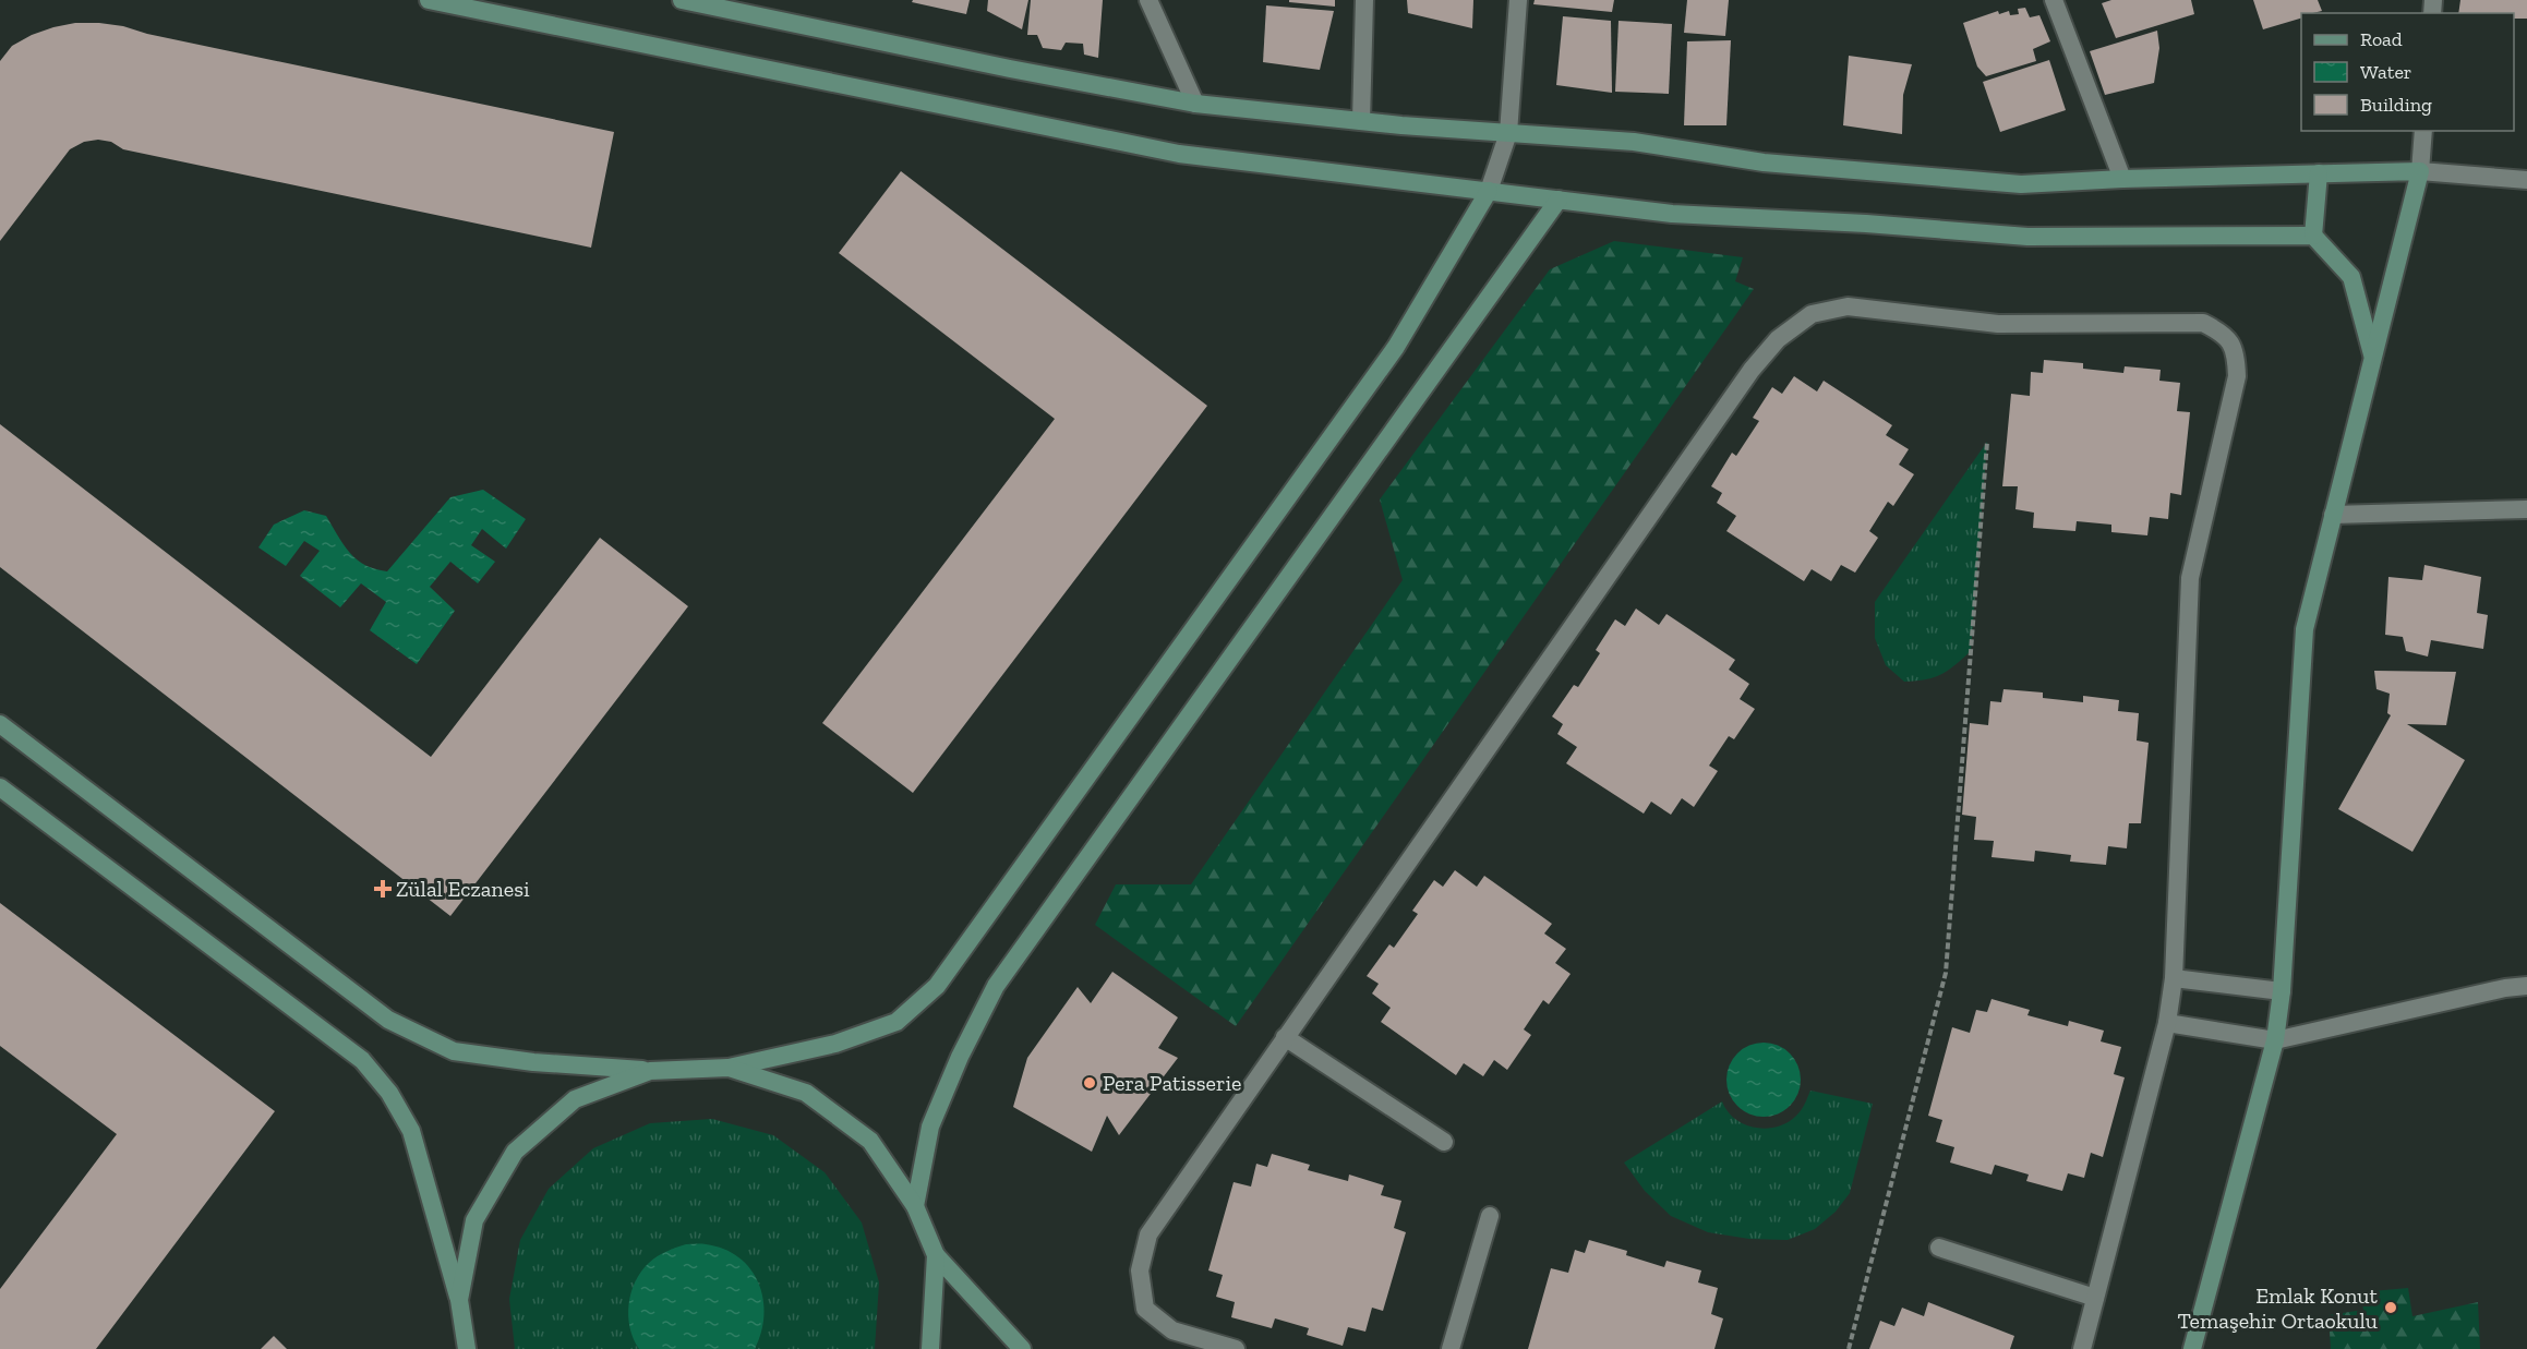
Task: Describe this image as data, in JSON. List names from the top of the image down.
{
  "places": {
    "health": ["Zülal Eczanesi"],
    "other": ["Pera Patisserie", "Emlak Konut Temaşehir Ortaokulu"]
  },
  "legend": ["Road", "Water", "Building"]
}
